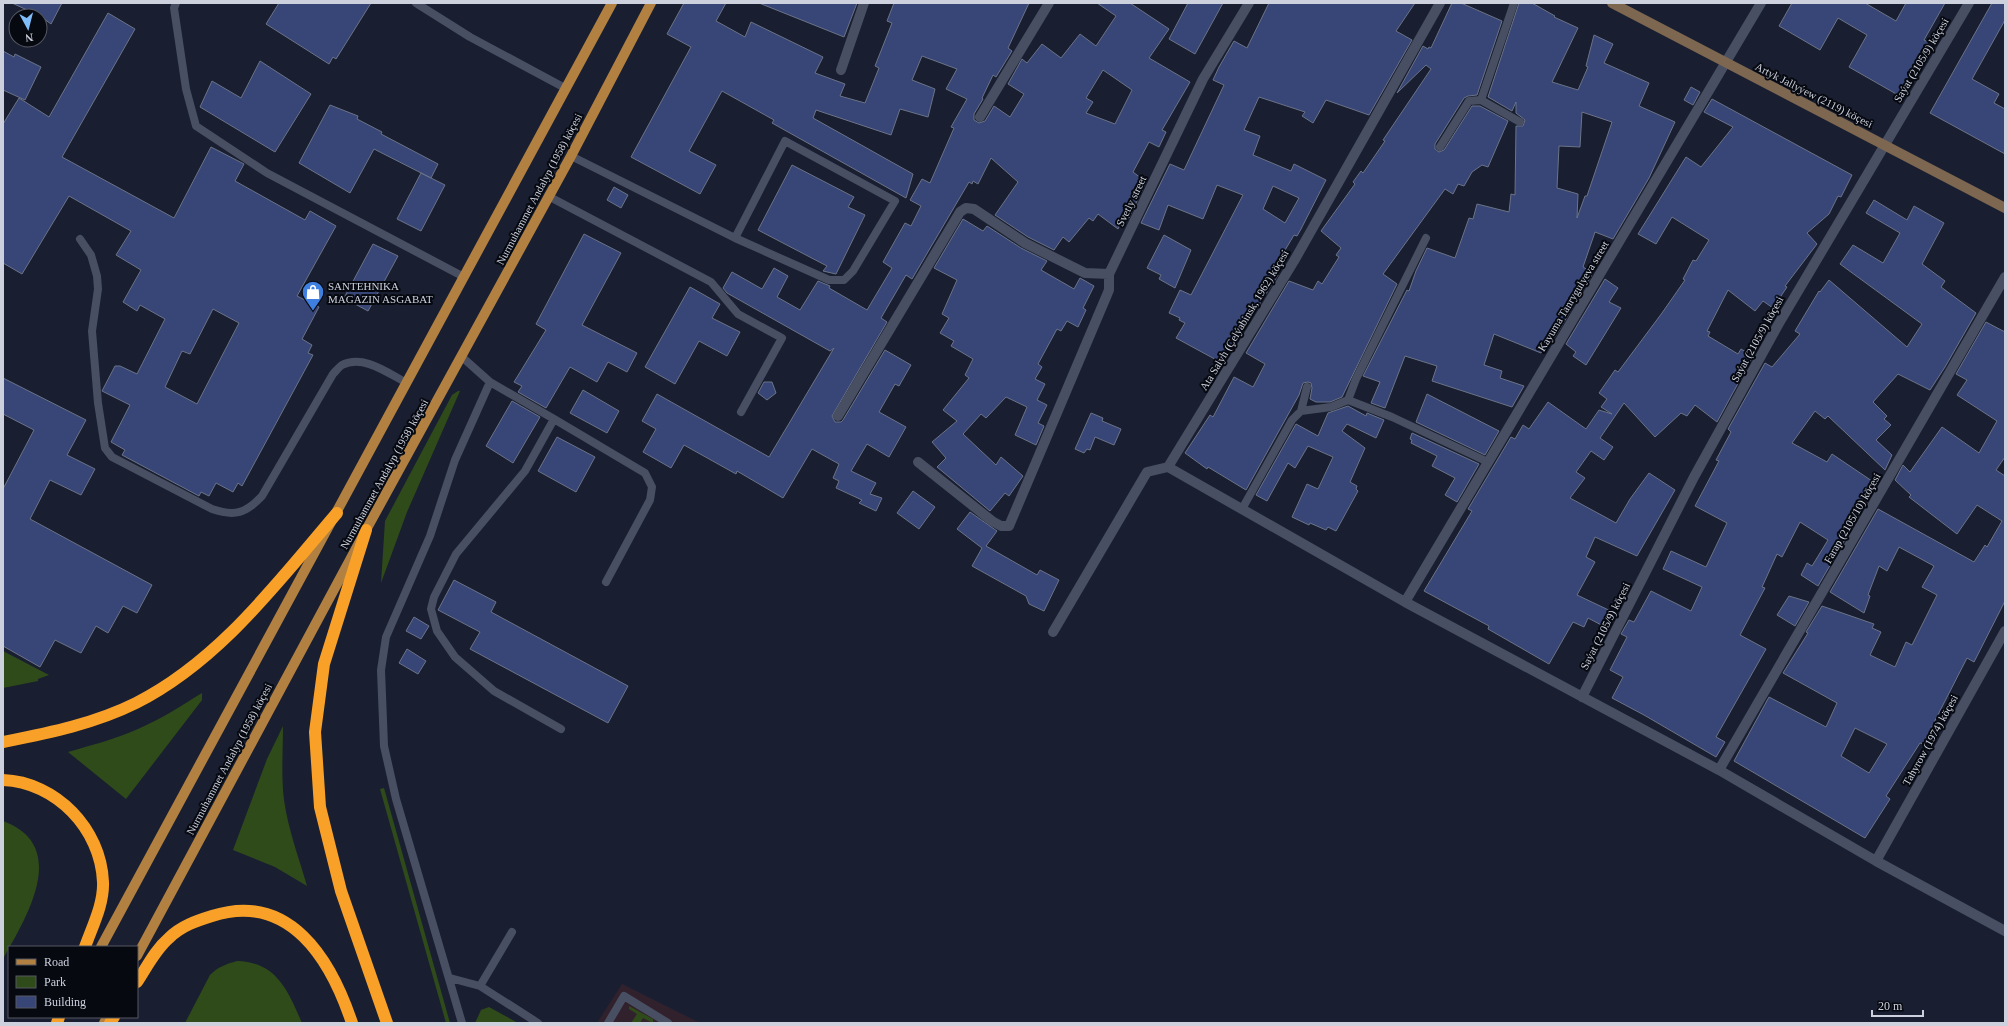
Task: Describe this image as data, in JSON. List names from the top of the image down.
{
  "streets": {
    "main road": ["Nurmuhammet Andalyp (1958) köçesi"],
    "street": [
      "Saýat (2105/9) köçesi",
      "Artyk Jallyýew (2119) köçesi",
      "Svetly street",
      "Kayuma Tanrygulyeva street",
      "Ata Salyh (Çelýabinsk, 1962) köçesi",
      "Farap (2105/10) köçesi",
      "Tahyrow (1974) köçesi"
    ]
  },
  "crossings": [
    ["Saýat (2105/9) köçesi", "Artyk Jallyýew (2119) köçesi"],
    ["Artyk Jallyýew (2119) köçesi", "Kayuma Tanrygulyeva street"]
  ],
  "places": {
    "shop": ["SANTEHNIKA MAGAZIN ASGABAT"]
  },
  "legend": ["Road", "Park", "Building"],
  "scale_bar": "20 m",
  "north": "bottom"
}
